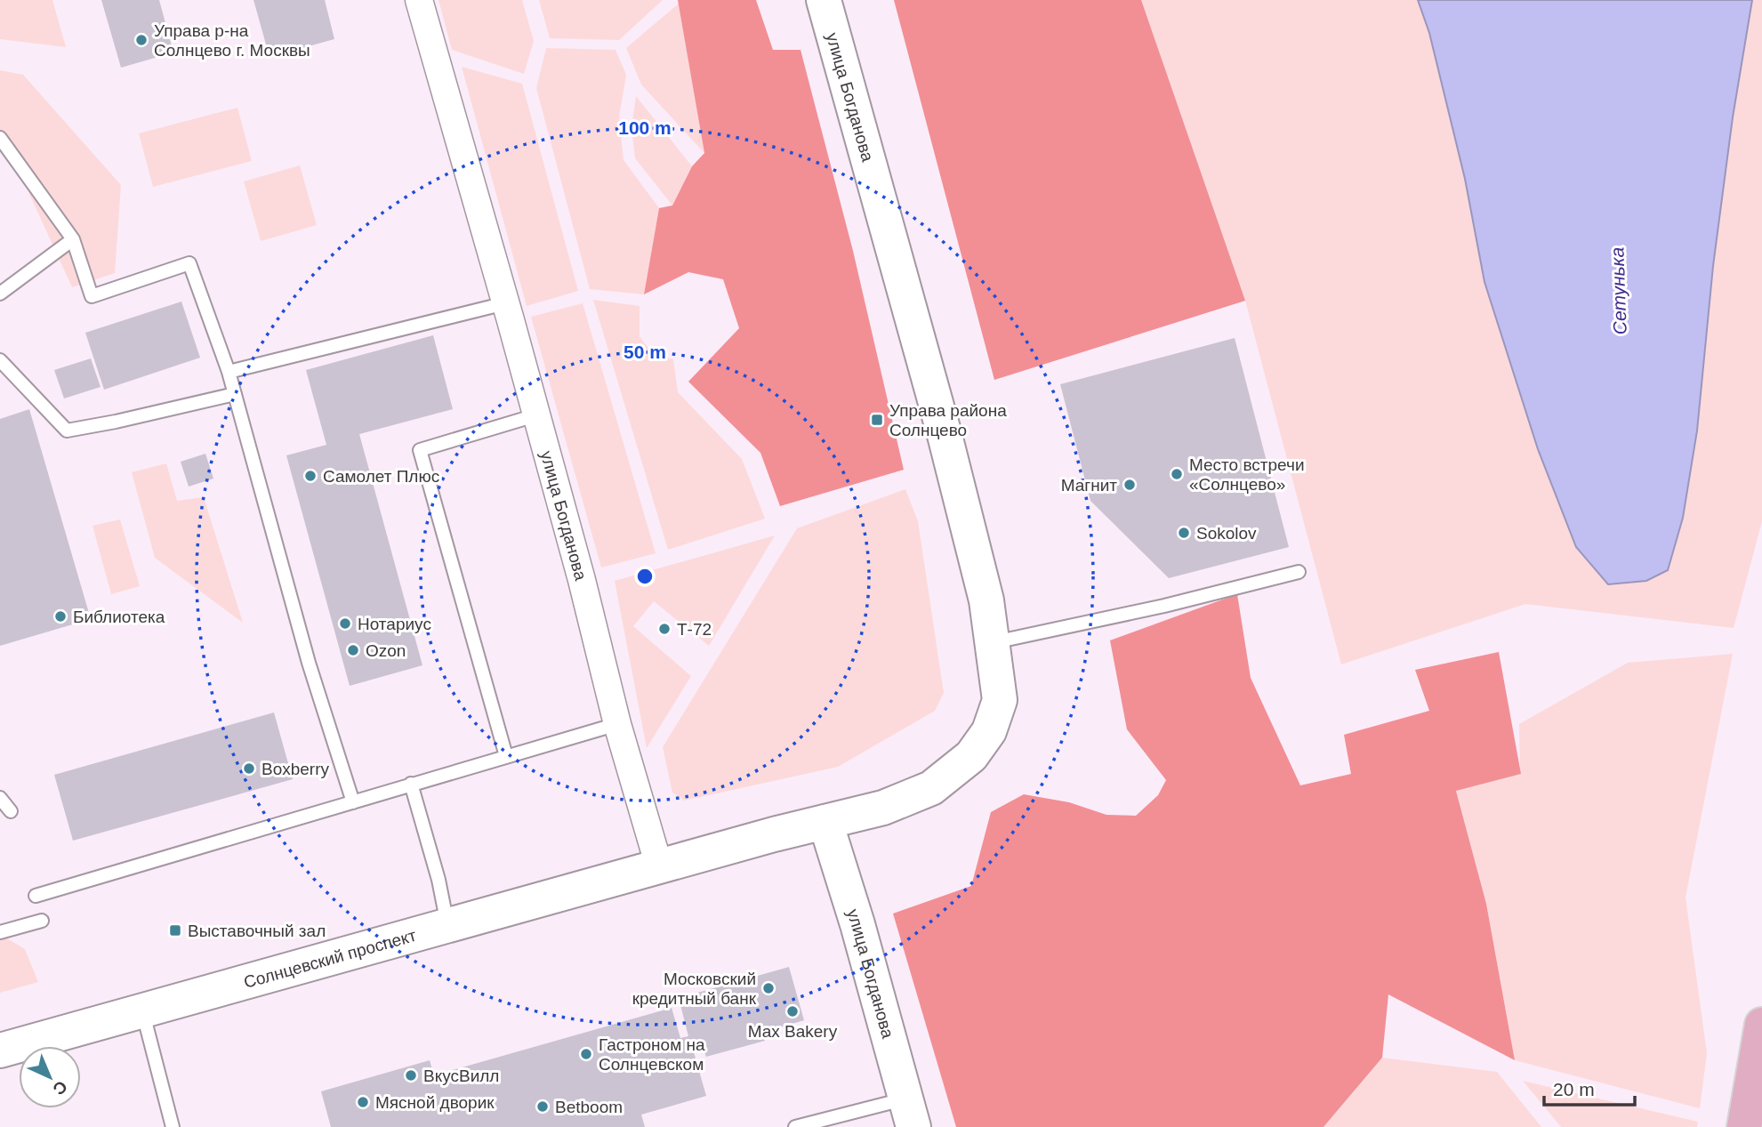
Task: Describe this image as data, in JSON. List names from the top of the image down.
{
  "streets": {
    "street": ["улица Богданова", "Солнцевский проспект"]
  },
  "crossings": [
    ["улица Богданова", "Солнцевский проспект"]
  ],
  "water": ["Сетунька"],
  "places": {
    "other": [
      "Управа р-на Солнцево г. Москвы",
      "Место встречи «Солнцево»",
      "Самолет Плюс",
      "Магнит",
      "Sokolov",
      "Библиотека",
      "Нотариус",
      "Т-72",
      "Ozon",
      "Boxberry",
      "Московский кредитный банк",
      "Max Bakery",
      "Гастроном на Солнцевском",
      "ВкусВилл",
      "Мясной дворик",
      "Betboom"
    ],
    "transit": ["Управа района Солнцево", "Выставочный зал"]
  },
  "scale_bar": "20 m",
  "north": "bottom right",
  "rings": ["100 m", "50 m"]
}
